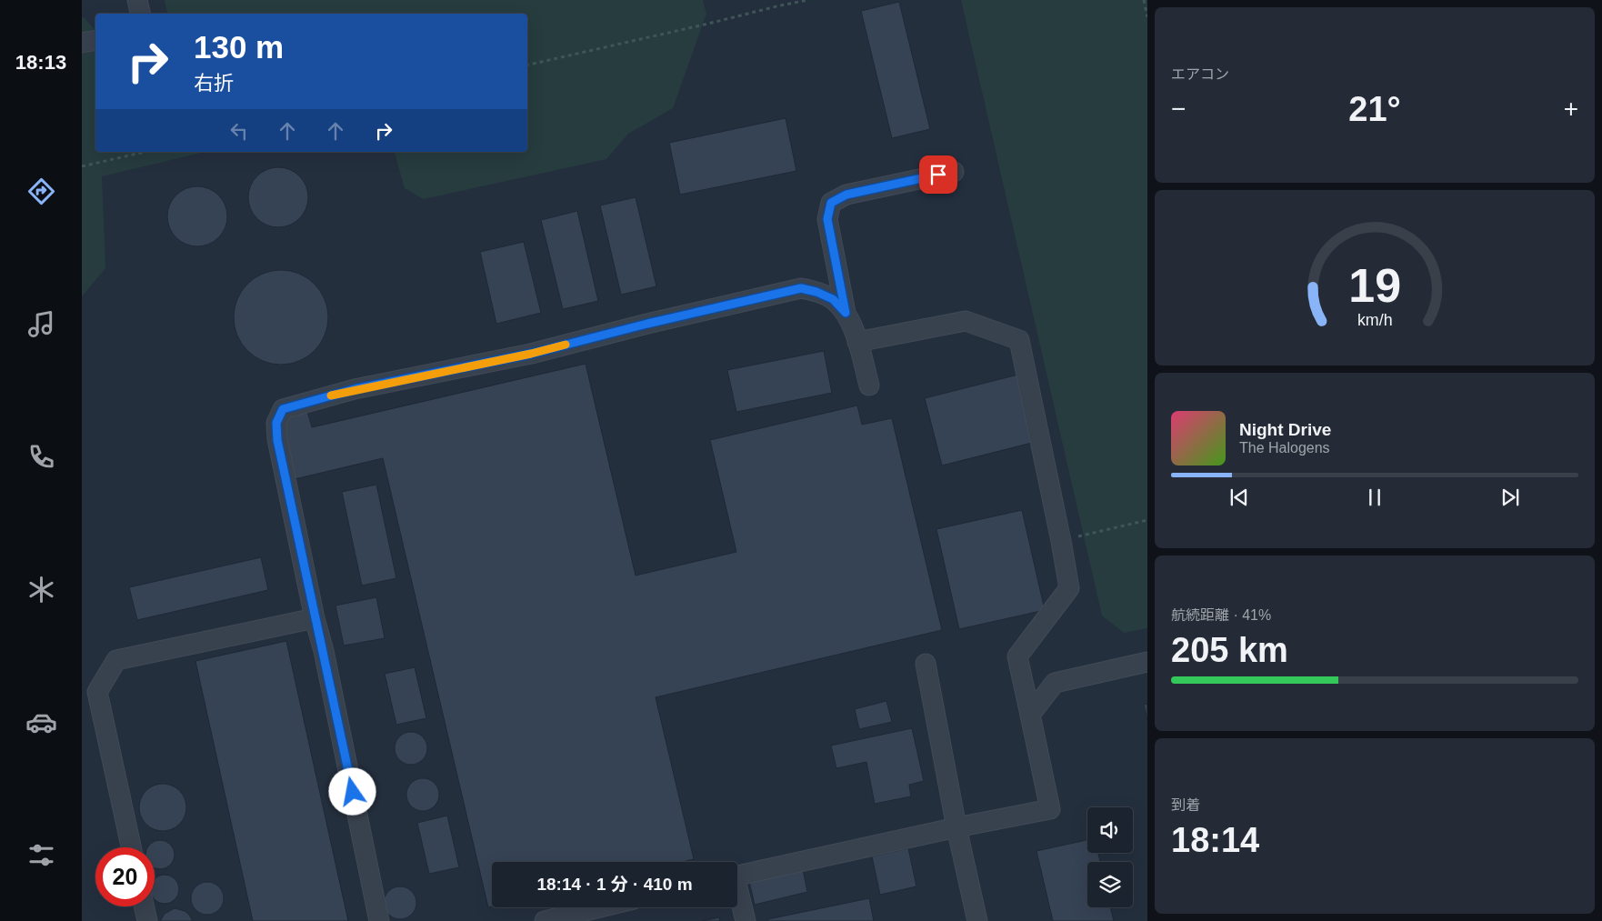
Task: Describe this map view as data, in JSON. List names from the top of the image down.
{
  "page": {
    "tabs": "18:13",
    "tile": [
      "エアコン",
      ["航続距離 · 41%", "205 km"],
      ["到着", "18:14"]
    ],
    "turn": ["130 m", "右折"],
    "heat": ["−", "21°", "+"],
    "song": ["Night Drive", "The Halogens"],
    "limit": "20",
    "trip": "18:14 · 1 分 · 410 m",
    "gauge": ["19", "km/h"]
  }
}
